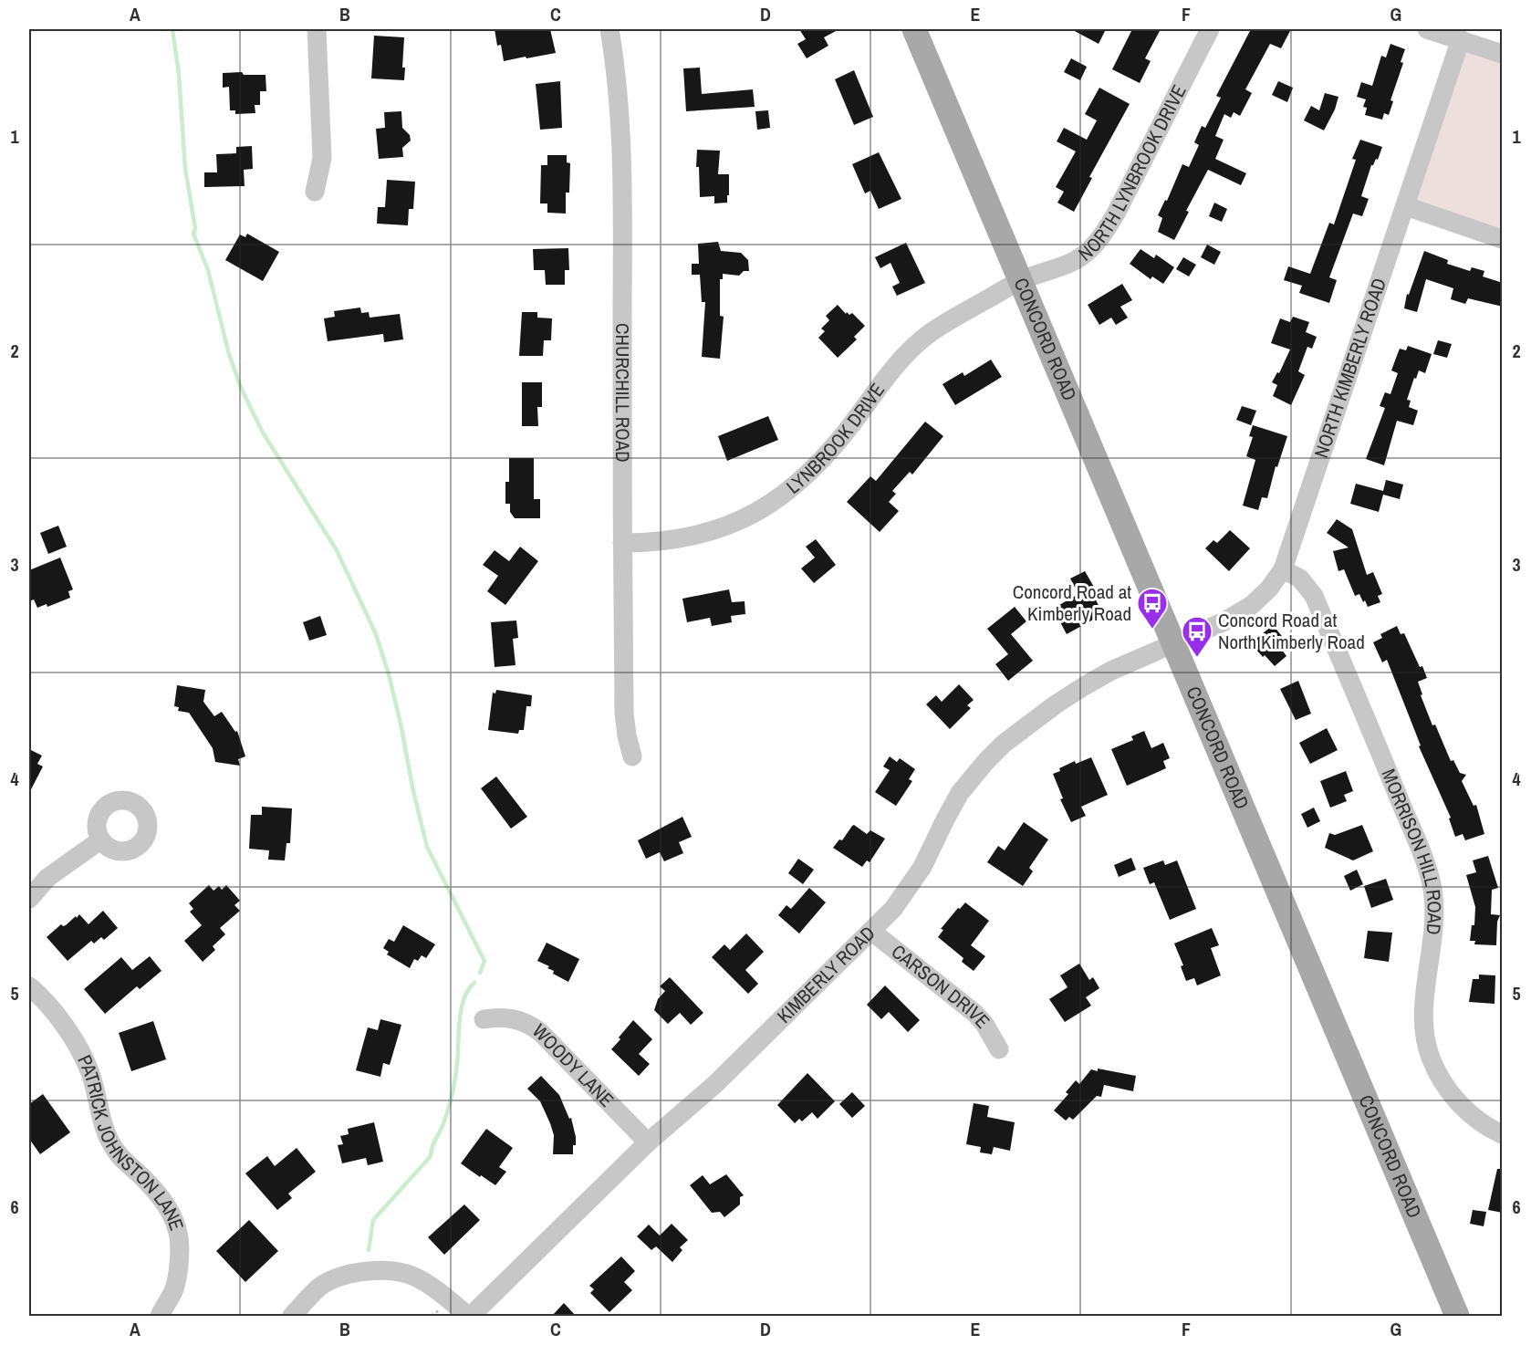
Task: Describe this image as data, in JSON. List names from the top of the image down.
{
  "streets": {
    "main road": ["CONCORD ROAD"],
    "street": [
      "NORTH LYNBROOK DRIVE",
      "NORTH KIMBERLY ROAD",
      "CHURCHILL ROAD",
      "LYNBROOK DRIVE",
      "MORRISON HILL ROAD",
      "KIMBERLY ROAD",
      "CARSON DRIVE",
      "WOODY LANE",
      "PATRICK JOHNSTON LANE"
    ]
  },
  "crossings": [
    ["NORTH LYNBROOK DRIVE", "CONCORD ROAD"],
    ["NORTH LYNBROOK DRIVE", "LYNBROOK DRIVE"],
    ["CONCORD ROAD", "NORTH KIMBERLY ROAD"],
    ["CONCORD ROAD", "LYNBROOK DRIVE"],
    ["CONCORD ROAD", "KIMBERLY ROAD"],
    ["NORTH KIMBERLY ROAD", "MORRISON HILL ROAD"],
    ["NORTH KIMBERLY ROAD", "KIMBERLY ROAD"],
    ["CHURCHILL ROAD", "LYNBROOK DRIVE"],
    ["KIMBERLY ROAD", "CARSON DRIVE"],
    ["KIMBERLY ROAD", "WOODY LANE"]
  ],
  "places": {
    "bus stop": ["Concord Road at Kimberly Road", "Concord Road at North Kimberly Road"]
  },
  "grid": {
    "columns": [
      "A",
      "B",
      "C",
      "D",
      "E",
      "F",
      "G"
    ],
    "rows": [
      "1",
      "2",
      "3",
      "4",
      "5",
      "6"
    ]
  }
}
